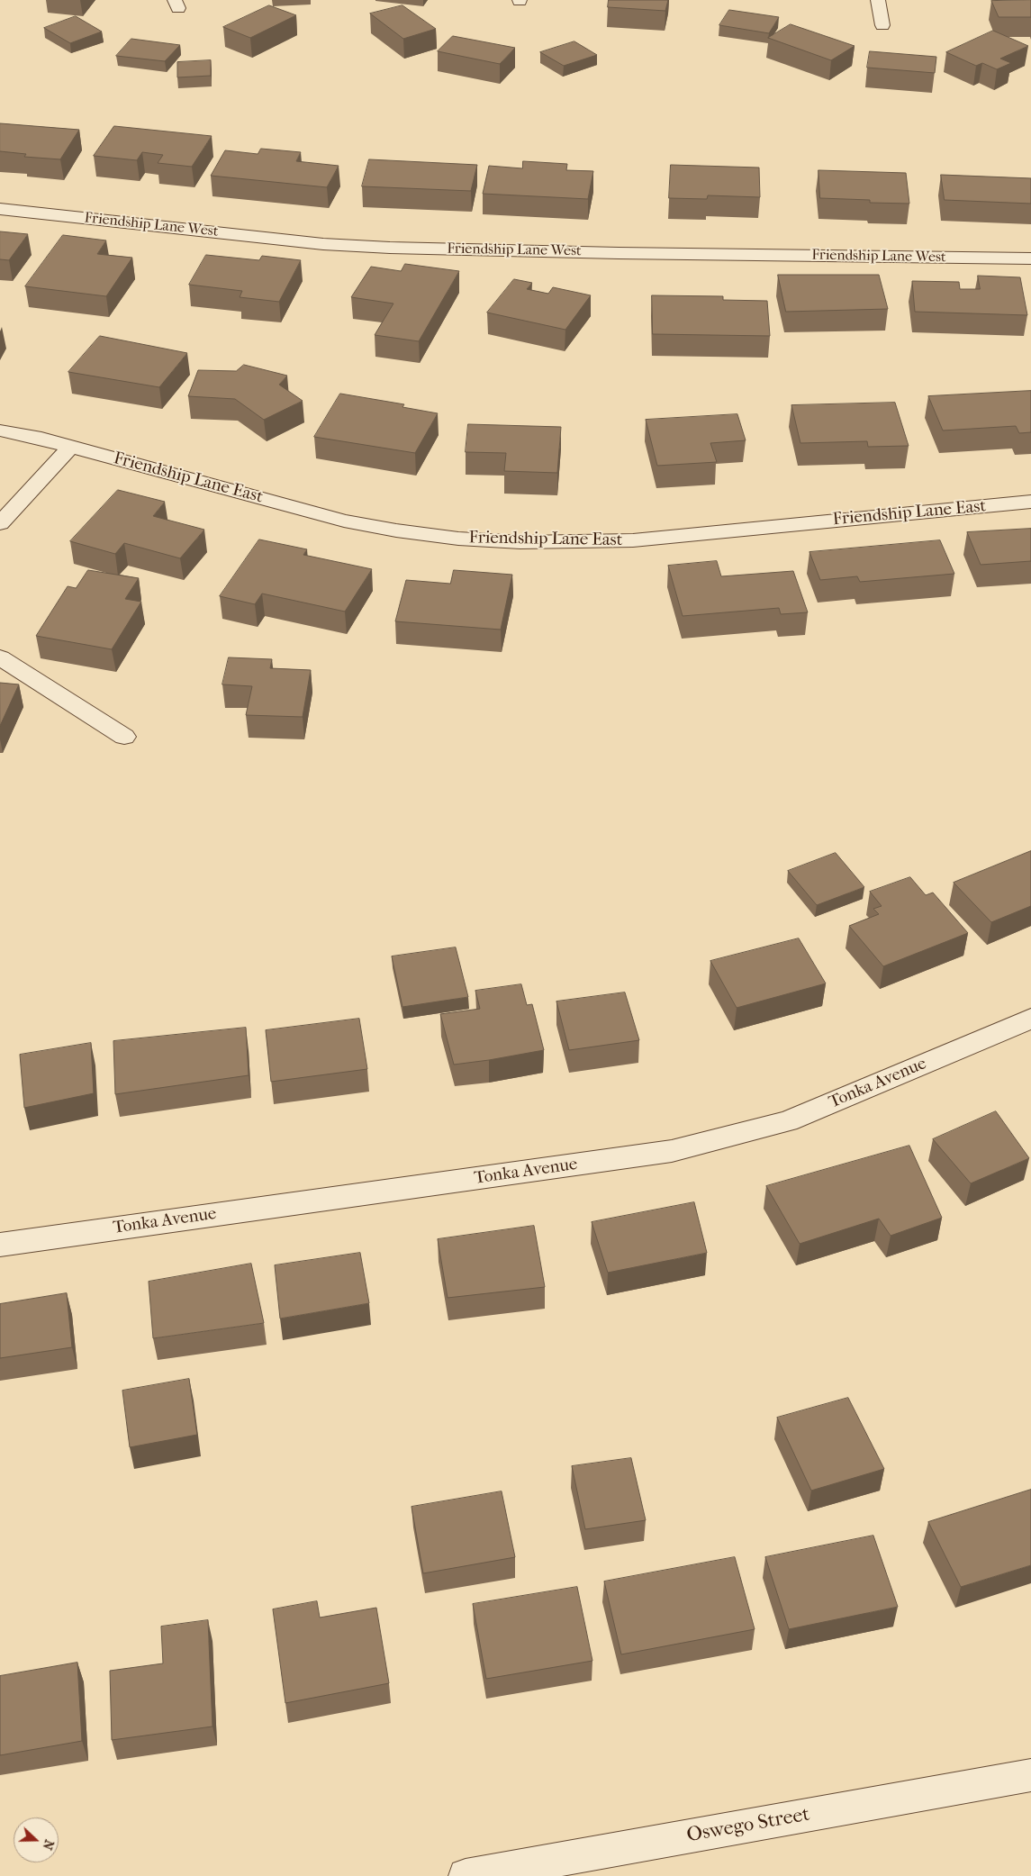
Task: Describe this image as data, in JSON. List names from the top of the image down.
{
  "streets": {
    "street": [
      "Friendship Lane West",
      "Friendship Lane East",
      "Tonka Avenue",
      "Oswego Street"
    ]
  },
  "north": "right"
}
